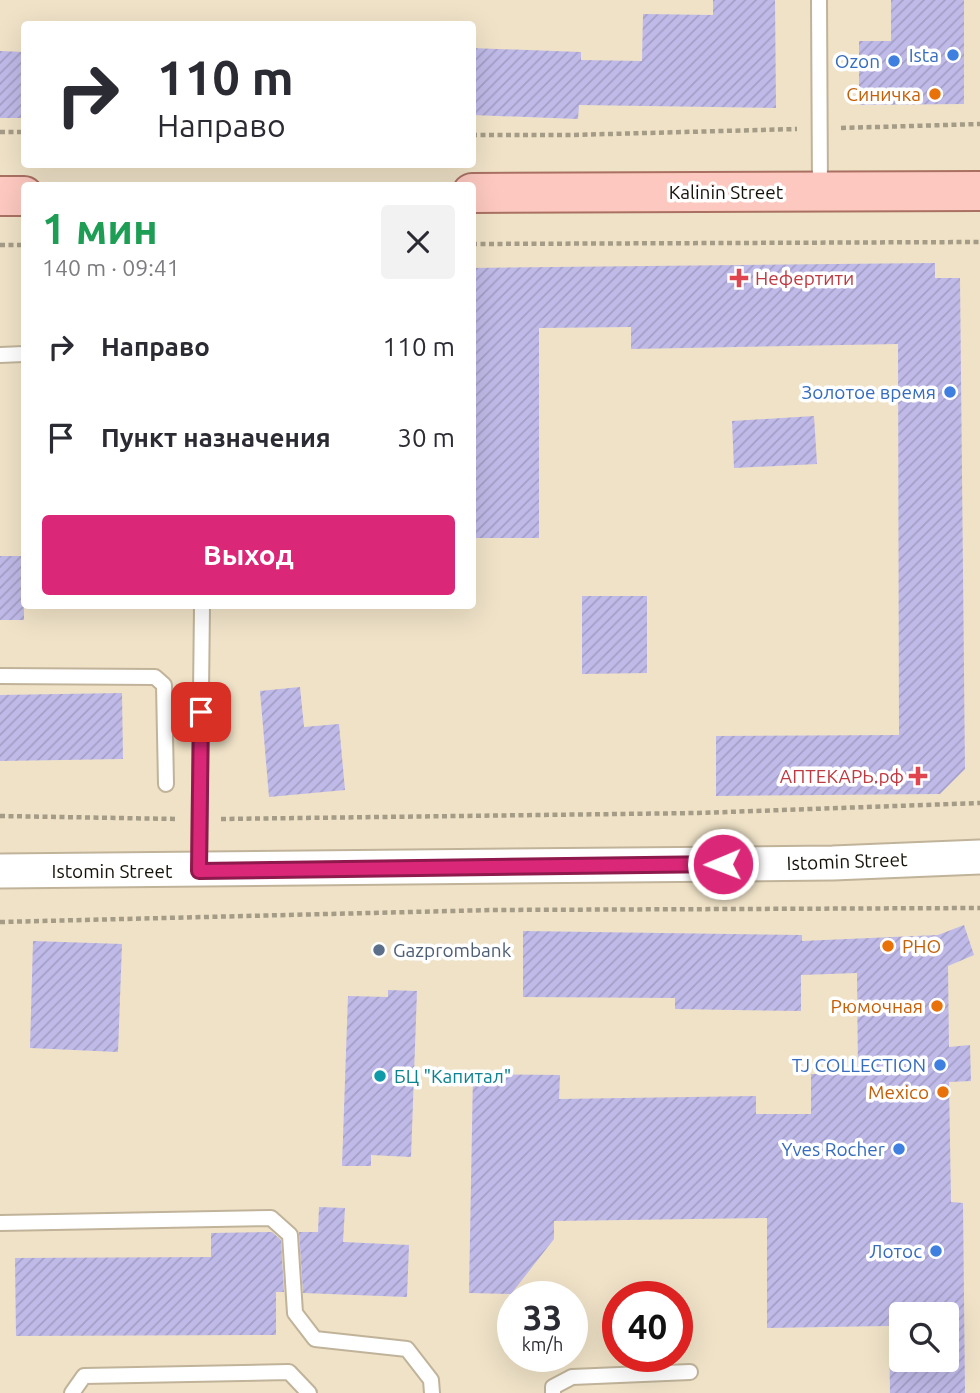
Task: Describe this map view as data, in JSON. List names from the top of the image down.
{
  "streets": {
    "main road": ["Kalinin Street"],
    "street": ["Istomin Street"]
  },
  "places": {
    "other": [
      "Ista",
      "Ozon",
      "Синичка",
      "Золотое время",
      "PHO",
      "Gazprombank",
      "Рюмочная",
      "TJ COLLECTION",
      "БЦ \"Капитал\"",
      "Mexico",
      "Yves Rocher",
      "Лотос"
    ],
    "health": ["Нефертити", "АПТЕКАРЬ.рф"]
  },
  "page": {
    "turn": ["110 m", "Направо"],
    "heading": ["1 мин", "140 m · 09:41"],
    "list": [
      {
        "name": "Направо",
        "value": "110 m"
      },
      {
        "name": "Пункт назначения",
        "value": "30 m"
      }
    ],
    "buttons": "Выход",
    "speed": "33 km/h",
    "limit": "40"
  }
}
